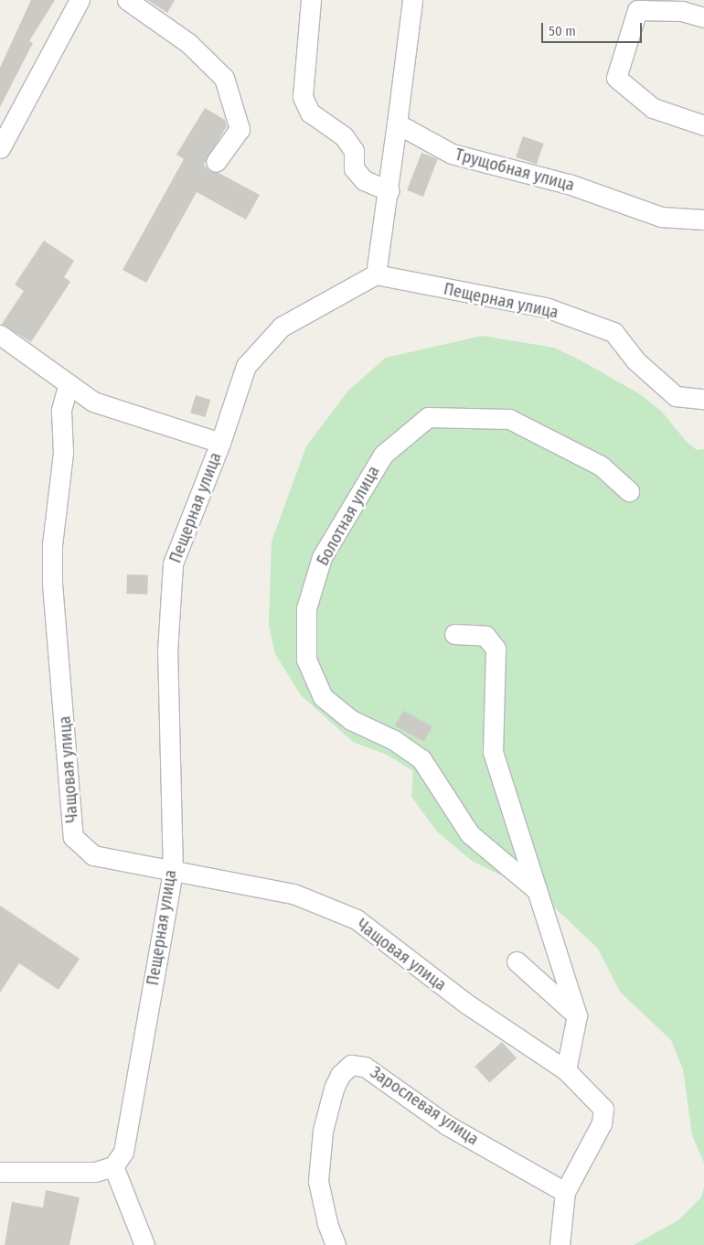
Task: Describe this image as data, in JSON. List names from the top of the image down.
{
  "streets": {
    "street": [
      "Трущобная улица",
      "Пещерная улица",
      "Болотная улица",
      "Чащовая улица",
      "Зарослевая улица"
    ]
  },
  "crossings": [
    ["Пещерная улица", "Чащовая улица"],
    ["Чащовая улица", "Зарослевая улица"]
  ],
  "scale_bar": "50 m"
}
